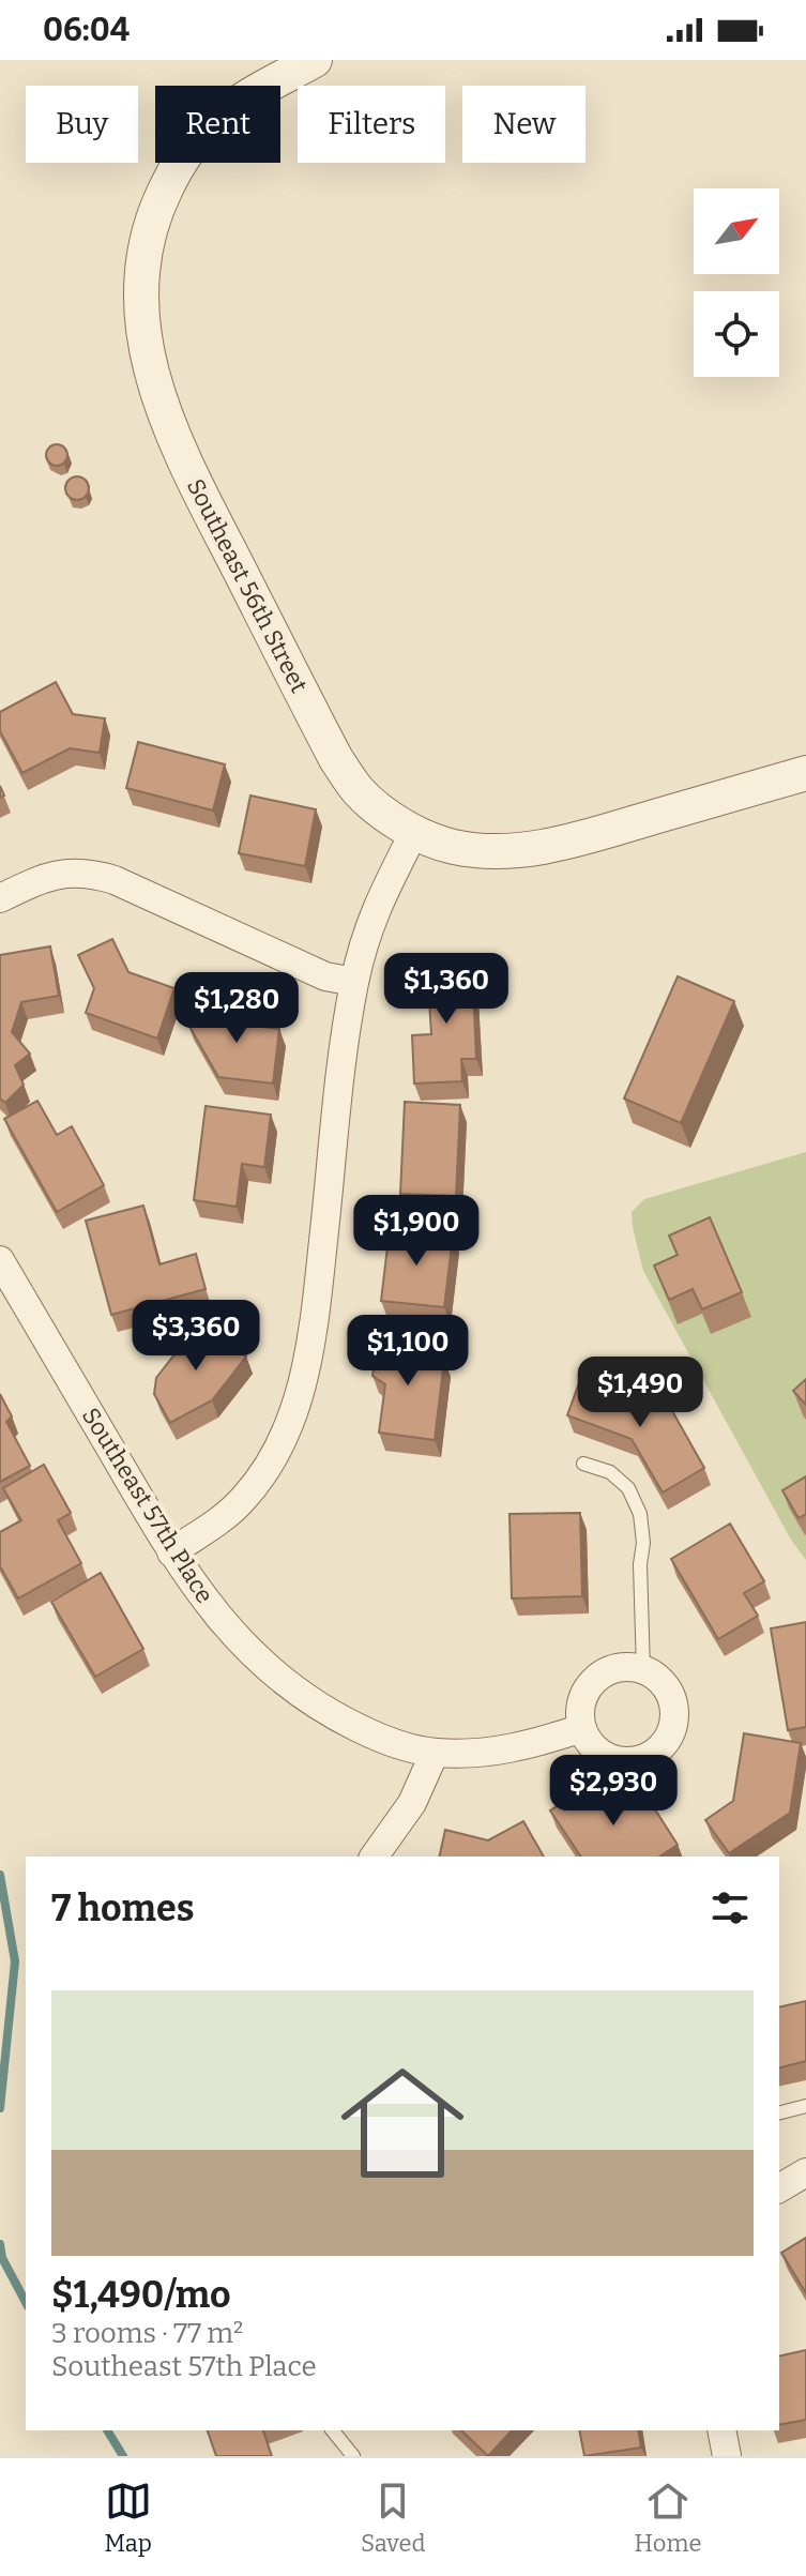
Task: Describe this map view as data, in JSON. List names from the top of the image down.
{
  "streets": {
    "street": ["Southeast 56th Street", "Southeast 57th Place"]
  },
  "north": "top right",
  "page": {
    "status": "06:04",
    "chip": [
      "Buy",
      "Rent",
      "Filters",
      "New"
    ],
    "price": [
      "$1,360",
      "$1,280",
      "$1,900",
      "$3,360",
      "$1,100",
      "$1,490",
      "$2,930"
    ],
    "heading": "7 homes",
    "list": [
      {
        "name": "$1,490/mo",
        "note": "3 rooms · 77 m² · Southeast 57th Place"
      }
    ],
    "tabs": ["Map", "Saved", "Home"]
  }
}
